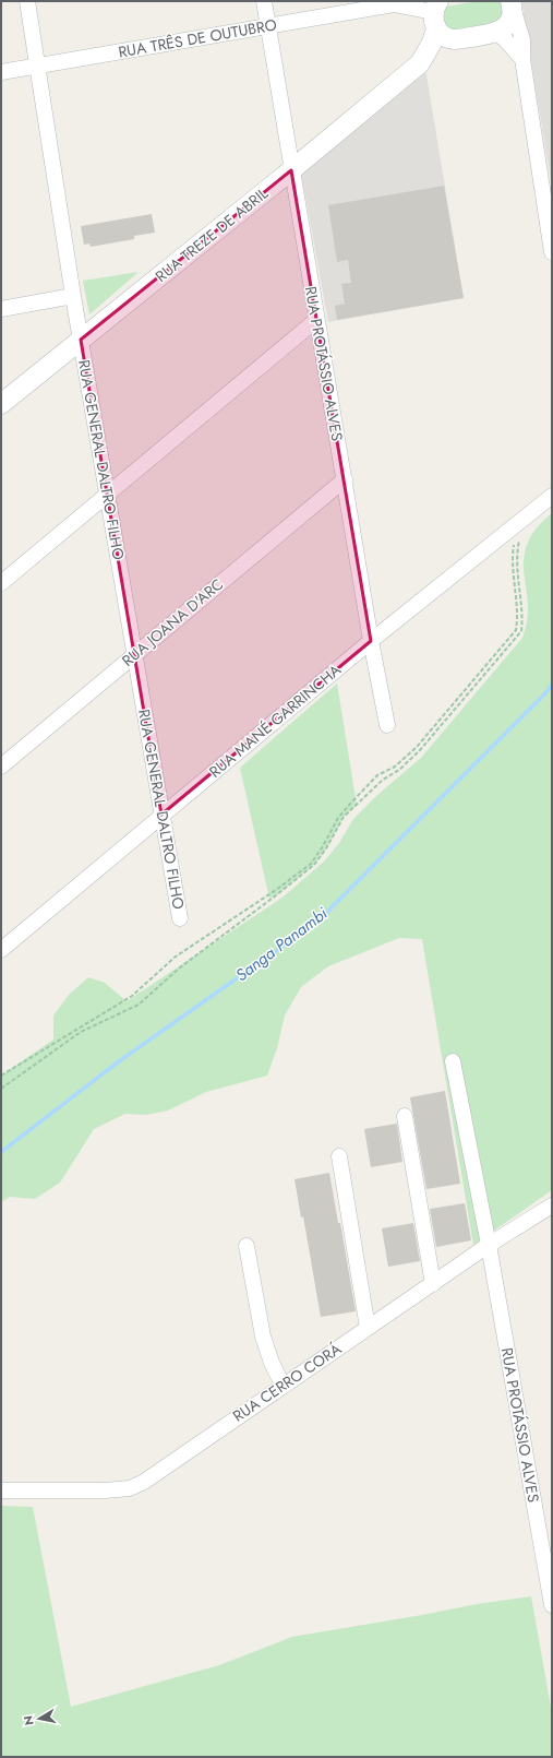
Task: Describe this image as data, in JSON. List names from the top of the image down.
{
  "streets": {
    "street": [
      "RUA TRÊS DE OUTUBRO",
      "RUA TREZE DE ABRIL",
      "RUA PROTÁSSIO ALVES",
      "RUA GENERAL DALTRO FILHO",
      "RUA JOANA D'ARC",
      "RUA MANÉ GARRINCHA",
      "RUA CERRO CORÁ"
    ]
  },
  "crossings": [
    ["RUA TRÊS DE OUTUBRO", "RUA TREZE DE ABRIL"],
    ["RUA TRÊS DE OUTUBRO", "RUA PROTÁSSIO ALVES"],
    ["RUA TRÊS DE OUTUBRO", "RUA GENERAL DALTRO FILHO"],
    ["RUA TREZE DE ABRIL", "RUA PROTÁSSIO ALVES"],
    ["RUA TREZE DE ABRIL", "RUA GENERAL DALTRO FILHO"],
    ["RUA PROTÁSSIO ALVES", "RUA JOANA D'ARC"],
    ["RUA PROTÁSSIO ALVES", "RUA MANÉ GARRINCHA"],
    ["RUA PROTÁSSIO ALVES", "RUA CERRO CORÁ"],
    ["RUA GENERAL DALTRO FILHO", "RUA JOANA D'ARC"],
    ["RUA GENERAL DALTRO FILHO", "RUA MANÉ GARRINCHA"]
  ],
  "water": ["Sanga Panambi"],
  "north": "left"
}
